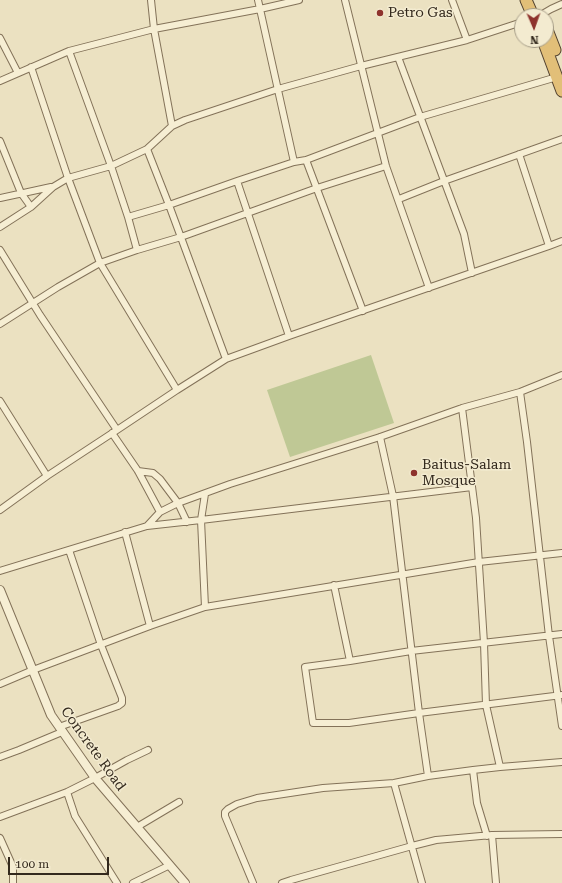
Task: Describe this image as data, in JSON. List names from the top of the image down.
{
  "streets": {
    "street": ["Concrete Road"]
  },
  "places": ["Petro Gas", "Baitus-Salam Mosque"],
  "scale_bar": "100 m",
  "north": "bottom"
}
